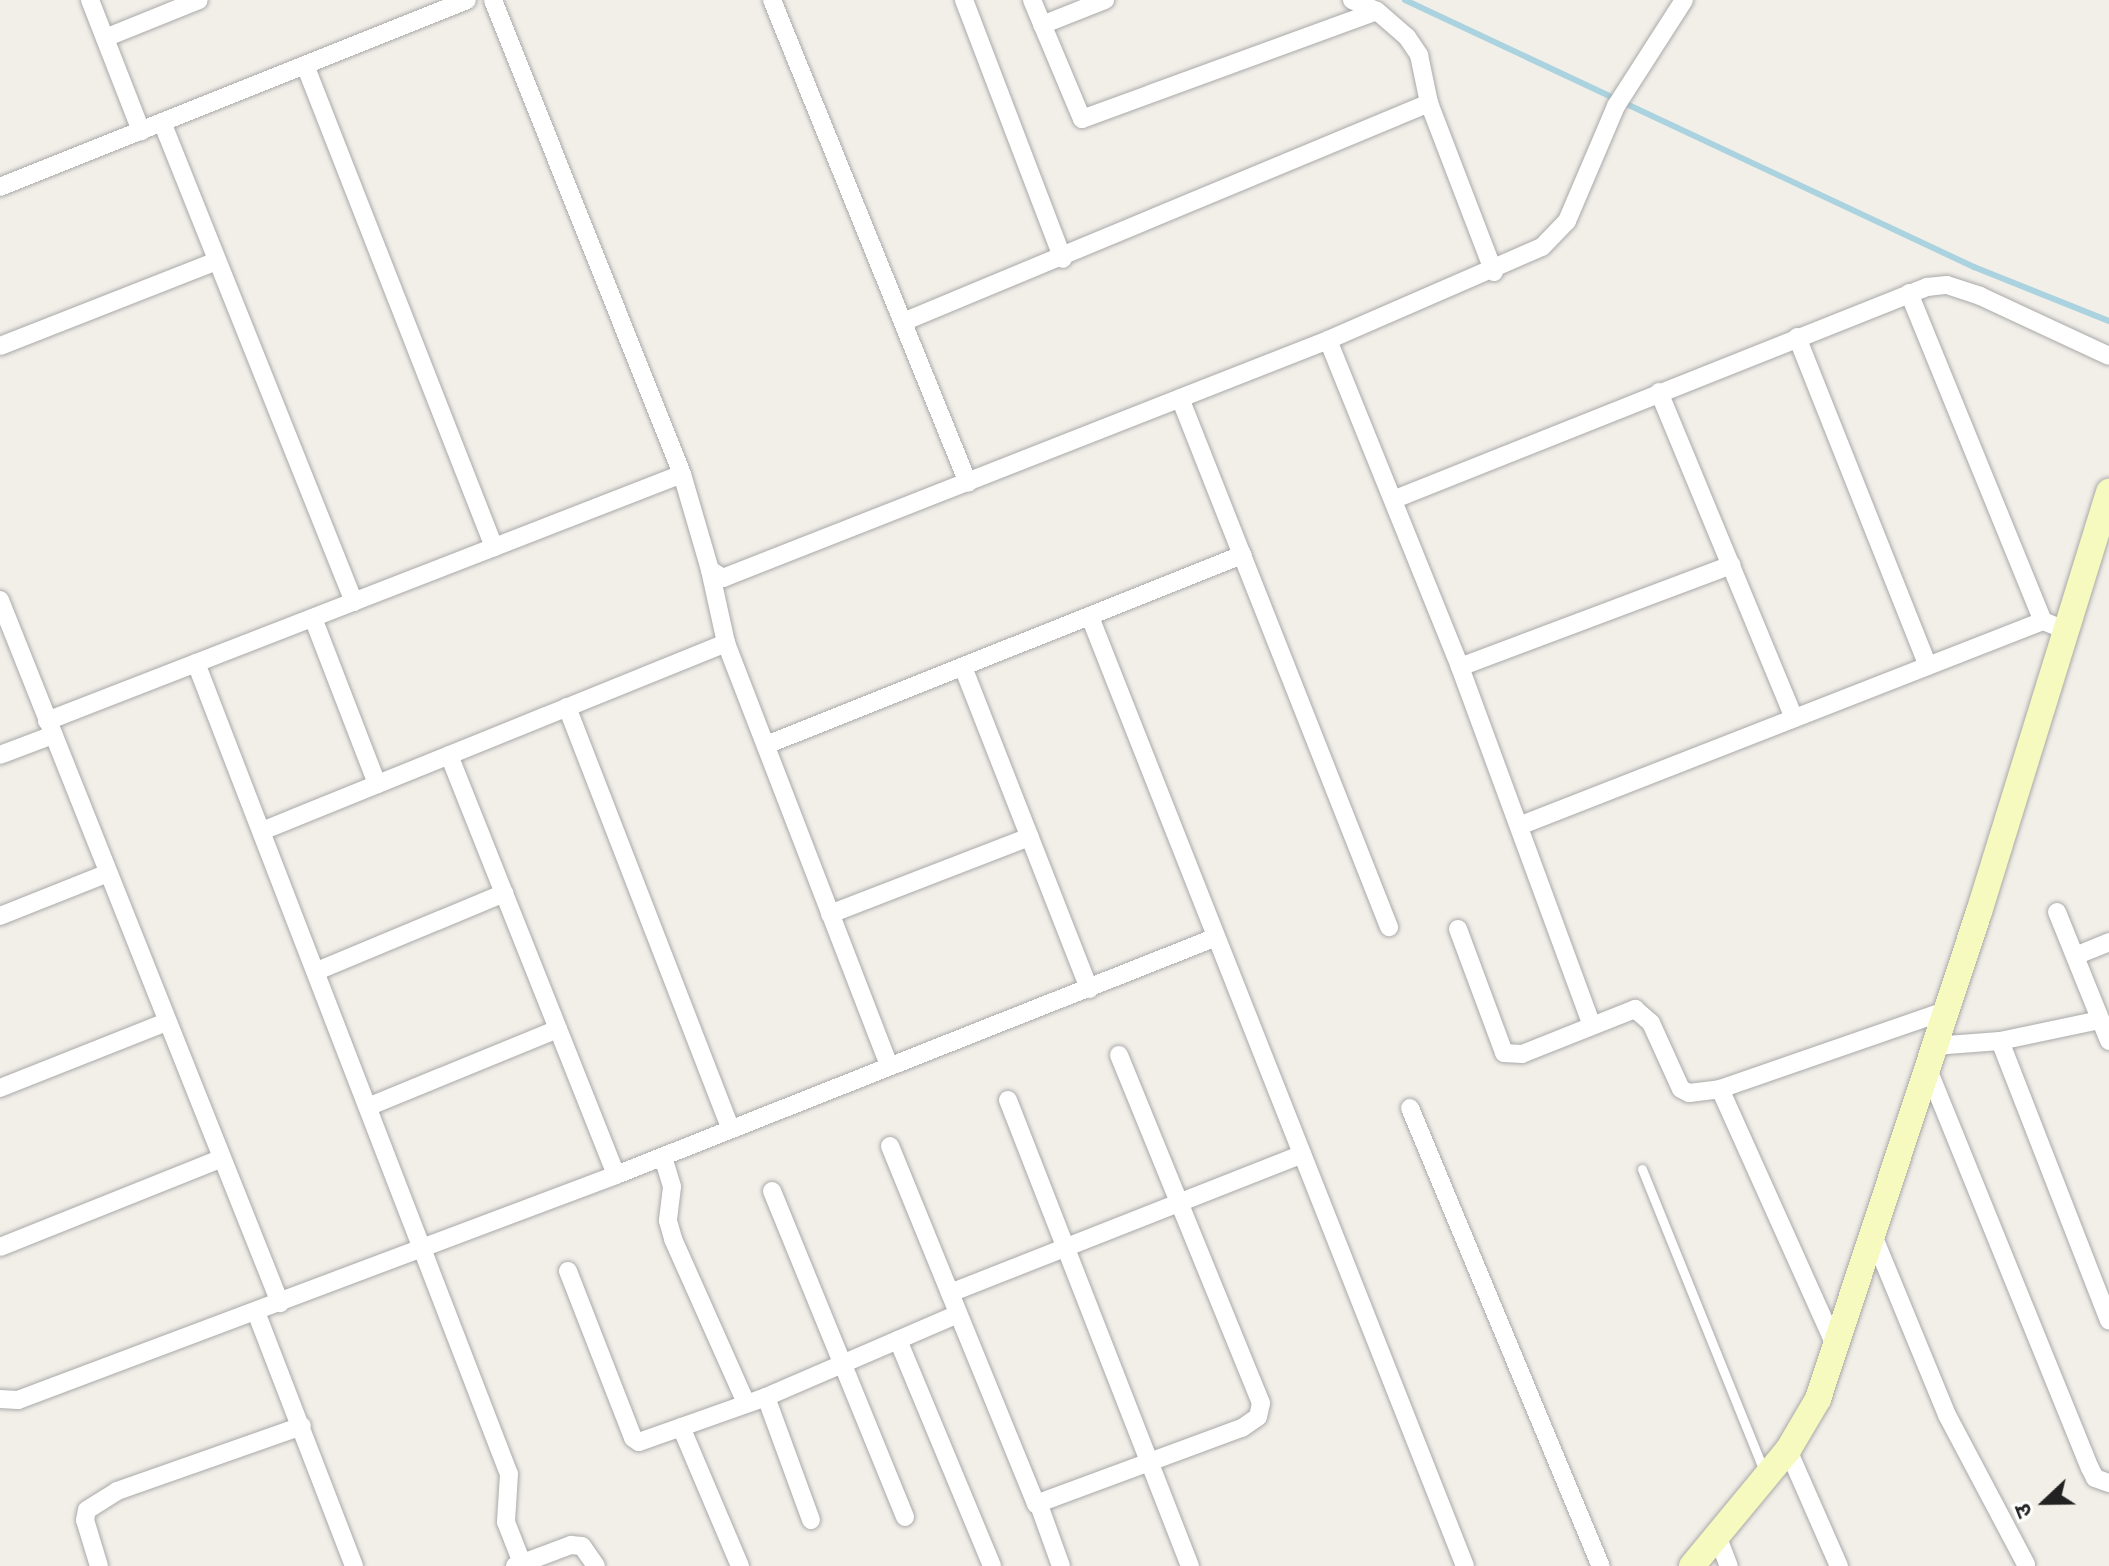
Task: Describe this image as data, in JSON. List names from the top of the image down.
{
  "north": "left"
}
